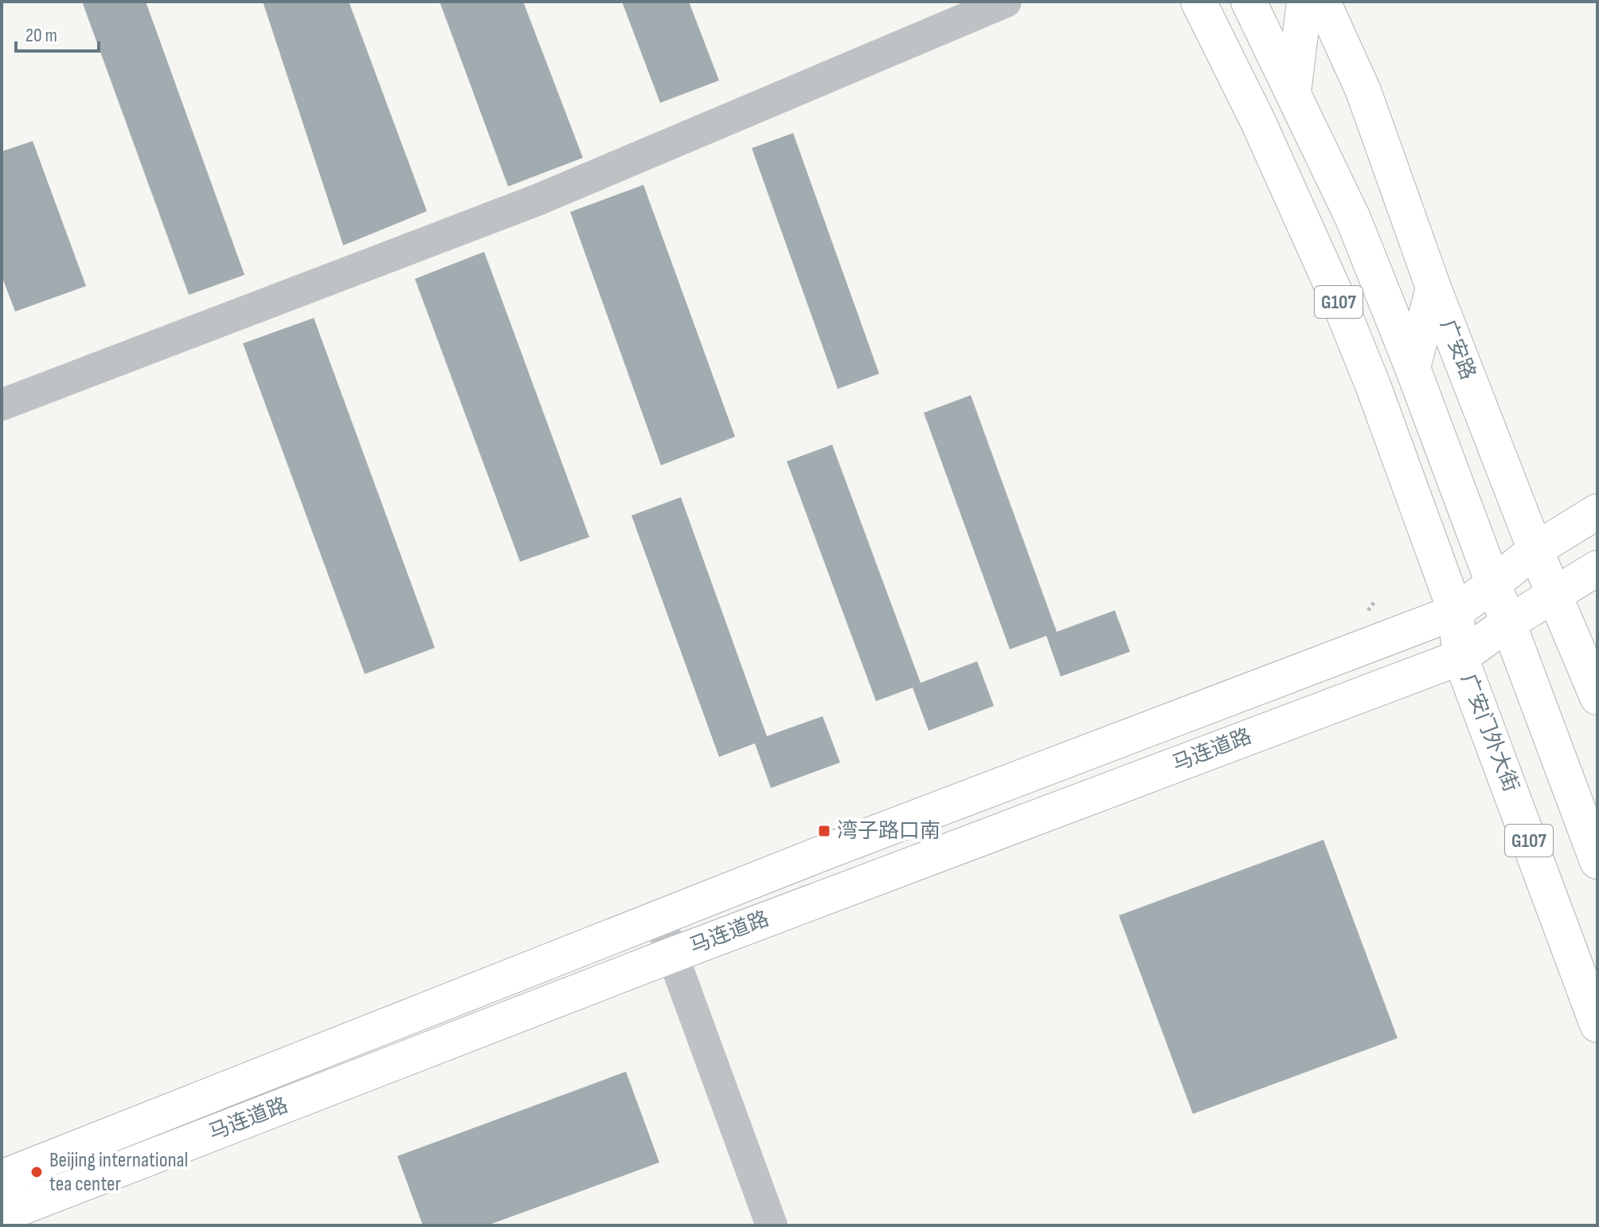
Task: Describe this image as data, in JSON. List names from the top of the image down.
{
  "streets": {
    "main road": [
      "G107",
      "广安路",
      "广安门外大街",
      "马连道路"
    ]
  },
  "crossings": [
    ["G107", "马连道路"],
    ["广安路", "马连道路"],
    ["广安门外大街", "马连道路"]
  ],
  "places": {
    "transit": ["湾子路口南"],
    "other": ["Beijing international tea center"]
  },
  "scale_bar": "20 m"
}
